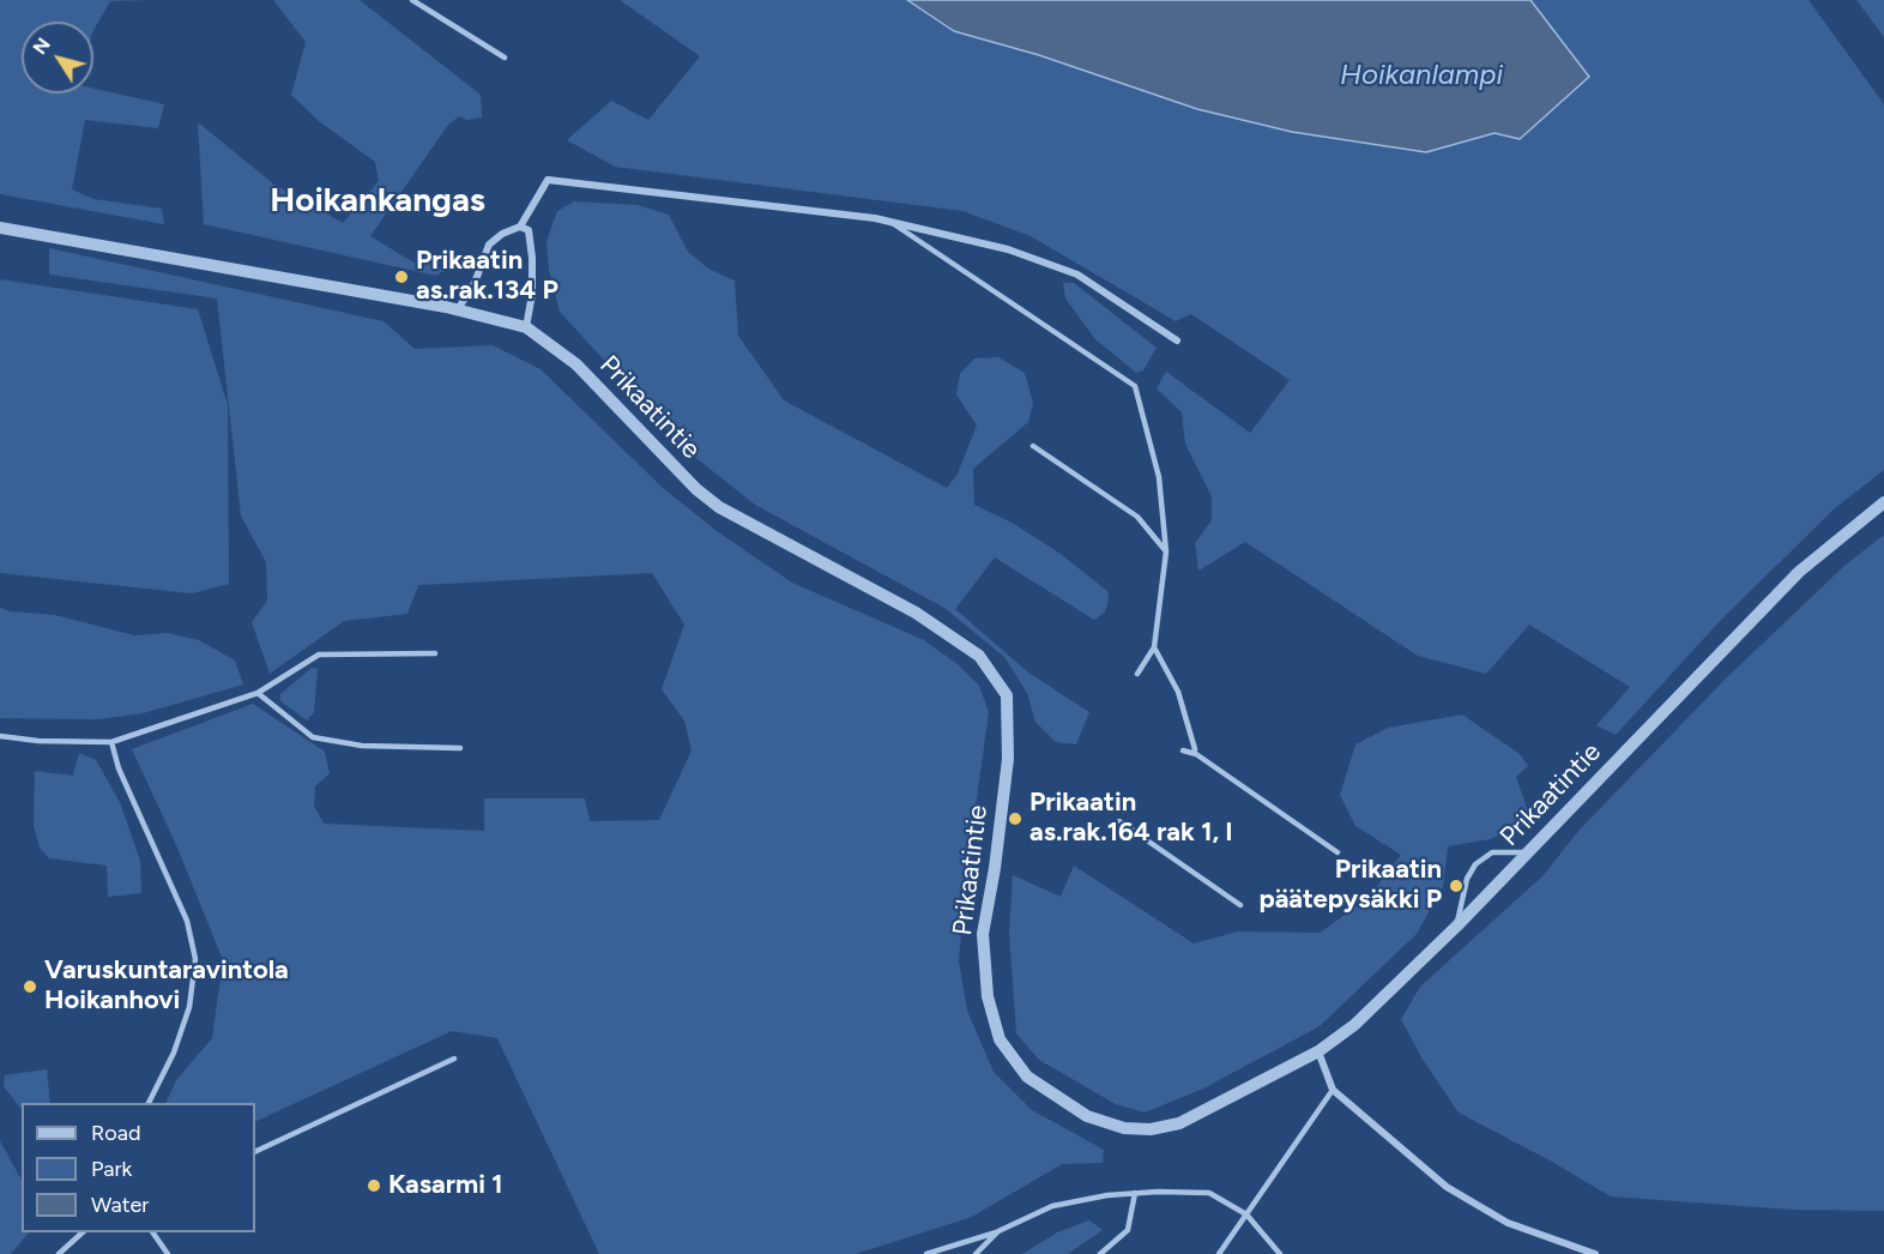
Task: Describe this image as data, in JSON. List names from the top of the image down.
{
  "streets": {
    "street": ["Prikaatintie"]
  },
  "districts": ["Hoikankangas"],
  "water": ["Hoikanlampi"],
  "places": [
    "Prikaatin as.rak.134 P",
    "Prikaatin as.rak.164 rak 1, I",
    "Prikaatin päätepysäkki P",
    "Varuskuntaravintola Hoikanhovi",
    "Kasarmi 1"
  ],
  "legend": ["Road", "Park", "Water"],
  "north": "top left"
}
